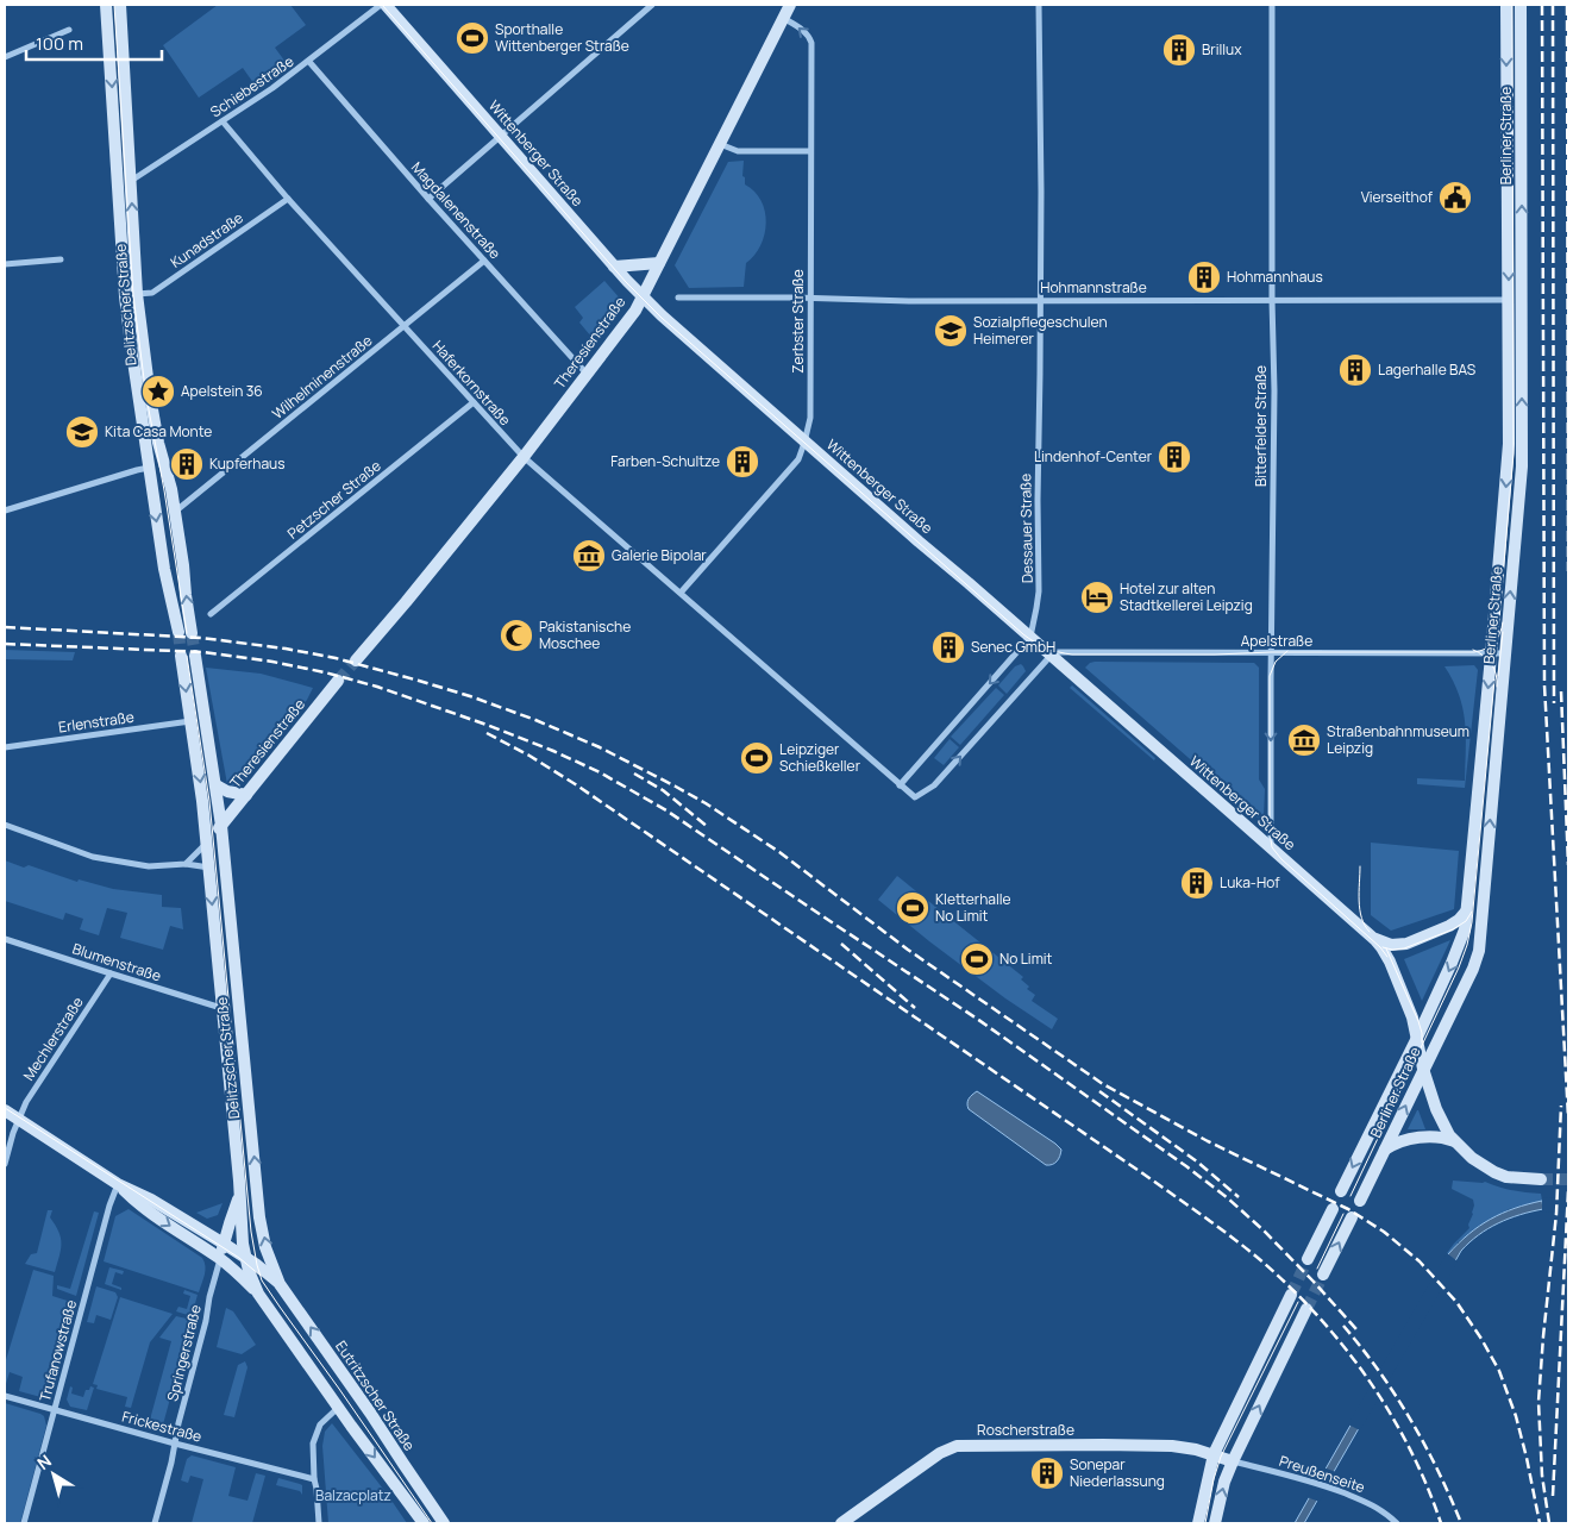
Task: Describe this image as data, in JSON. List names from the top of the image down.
{
  "streets": {
    "main road": [
      "Berliner Straße",
      "Wittenberger Straße",
      "Delitzscher Straße",
      "Theresienstraße",
      "Eutritzscher Straße",
      "Roscherstraße"
    ],
    "street": [
      "Schiebestraße",
      "Magdalenenstraße",
      "Kunadstraße",
      "Hohmannstraße",
      "Zerbster Straße",
      "Wilhelminenstraße",
      "Haferkornstraße",
      "Bitterfelder Straße",
      "Petzscher Straße",
      "Dessauer Straße",
      "Apelstraße",
      "Erlenstraße",
      "Blumenstraße",
      "Mechlerstraße",
      "Trufanowstraße",
      "Springerstraße",
      "Frickestraße",
      "Preußenseite"
    ]
  },
  "crossings": [
    ["Schiebestraße", "Wittenberger Straße"],
    ["Schiebestraße", "Magdalenenstraße"],
    ["Schiebestraße", "Delitzscher Straße"],
    ["Schiebestraße", "Haferkornstraße"],
    ["Berliner Straße", "Wittenberger Straße"],
    ["Berliner Straße", "Hohmannstraße"],
    ["Berliner Straße", "Apelstraße"],
    ["Wittenberger Straße", "Zerbster Straße"],
    ["Wittenberger Straße", "Theresienstraße"],
    ["Wittenberger Straße", "Bitterfelder Straße"],
    ["Wittenberger Straße", "Dessauer Straße"],
    ["Wittenberger Straße", "Apelstraße"],
    ["Magdalenenstraße", "Theresienstraße"],
    ["Magdalenenstraße", "Wilhelminenstraße"],
    ["Kunadstraße", "Delitzscher Straße"],
    ["Kunadstraße", "Haferkornstraße"],
    ["Hohmannstraße", "Zerbster Straße"],
    ["Hohmannstraße", "Bitterfelder Straße"],
    ["Hohmannstraße", "Dessauer Straße"],
    ["Delitzscher Straße", "Theresienstraße"],
    ["Delitzscher Straße", "Wilhelminenstraße"],
    ["Delitzscher Straße", "Erlenstraße"],
    ["Delitzscher Straße", "Blumenstraße"],
    ["Delitzscher Straße", "Eutritzscher Straße"],
    ["Zerbster Straße", "Theresienstraße"],
    ["Zerbster Straße", "Haferkornstraße"],
    ["Theresienstraße", "Haferkornstraße"],
    ["Wilhelminenstraße", "Haferkornstraße"],
    ["Haferkornstraße", "Petzscher Straße"],
    ["Haferkornstraße", "Dessauer Straße"],
    ["Bitterfelder Straße", "Apelstraße"],
    ["Blumenstraße", "Mechlerstraße"],
    ["Trufanowstraße", "Frickestraße"],
    ["Springerstraße", "Frickestraße"],
    ["Roscherstraße", "Preußenseite"]
  ],
  "parks": ["Balzacplatz"],
  "places": {
    "sports": [
      "Sporthalle Wittenberger Straße",
      "Leipziger Schießkeller",
      "Kletterhalle No Limit",
      "No Limit"
    ],
    "building": [
      "Brillux",
      "Hohmannhaus",
      "Lagerhalle BAS",
      "Lindenhof-Center",
      "Farben-Schultze",
      "Kupferhaus",
      "Senec GmbH",
      "Luka-Hof",
      "Sonepar Niederlassung"
    ],
    "public building": ["Vierseithof"],
    "school or university": ["Sozialpflegeschulen Heimerer", "Kita Casa Monte"],
    "place": ["Apelstein 36"],
    "museum": ["Galerie Bipolar", "Straßenbahnmuseum Leipzig"],
    "hotel": ["Hotel zur alten Stadtkellerei Leipzig"],
    "mosque": ["Pakistanische Moschee"]
  },
  "scale_bar": "100 m",
  "north": "top left"
}
